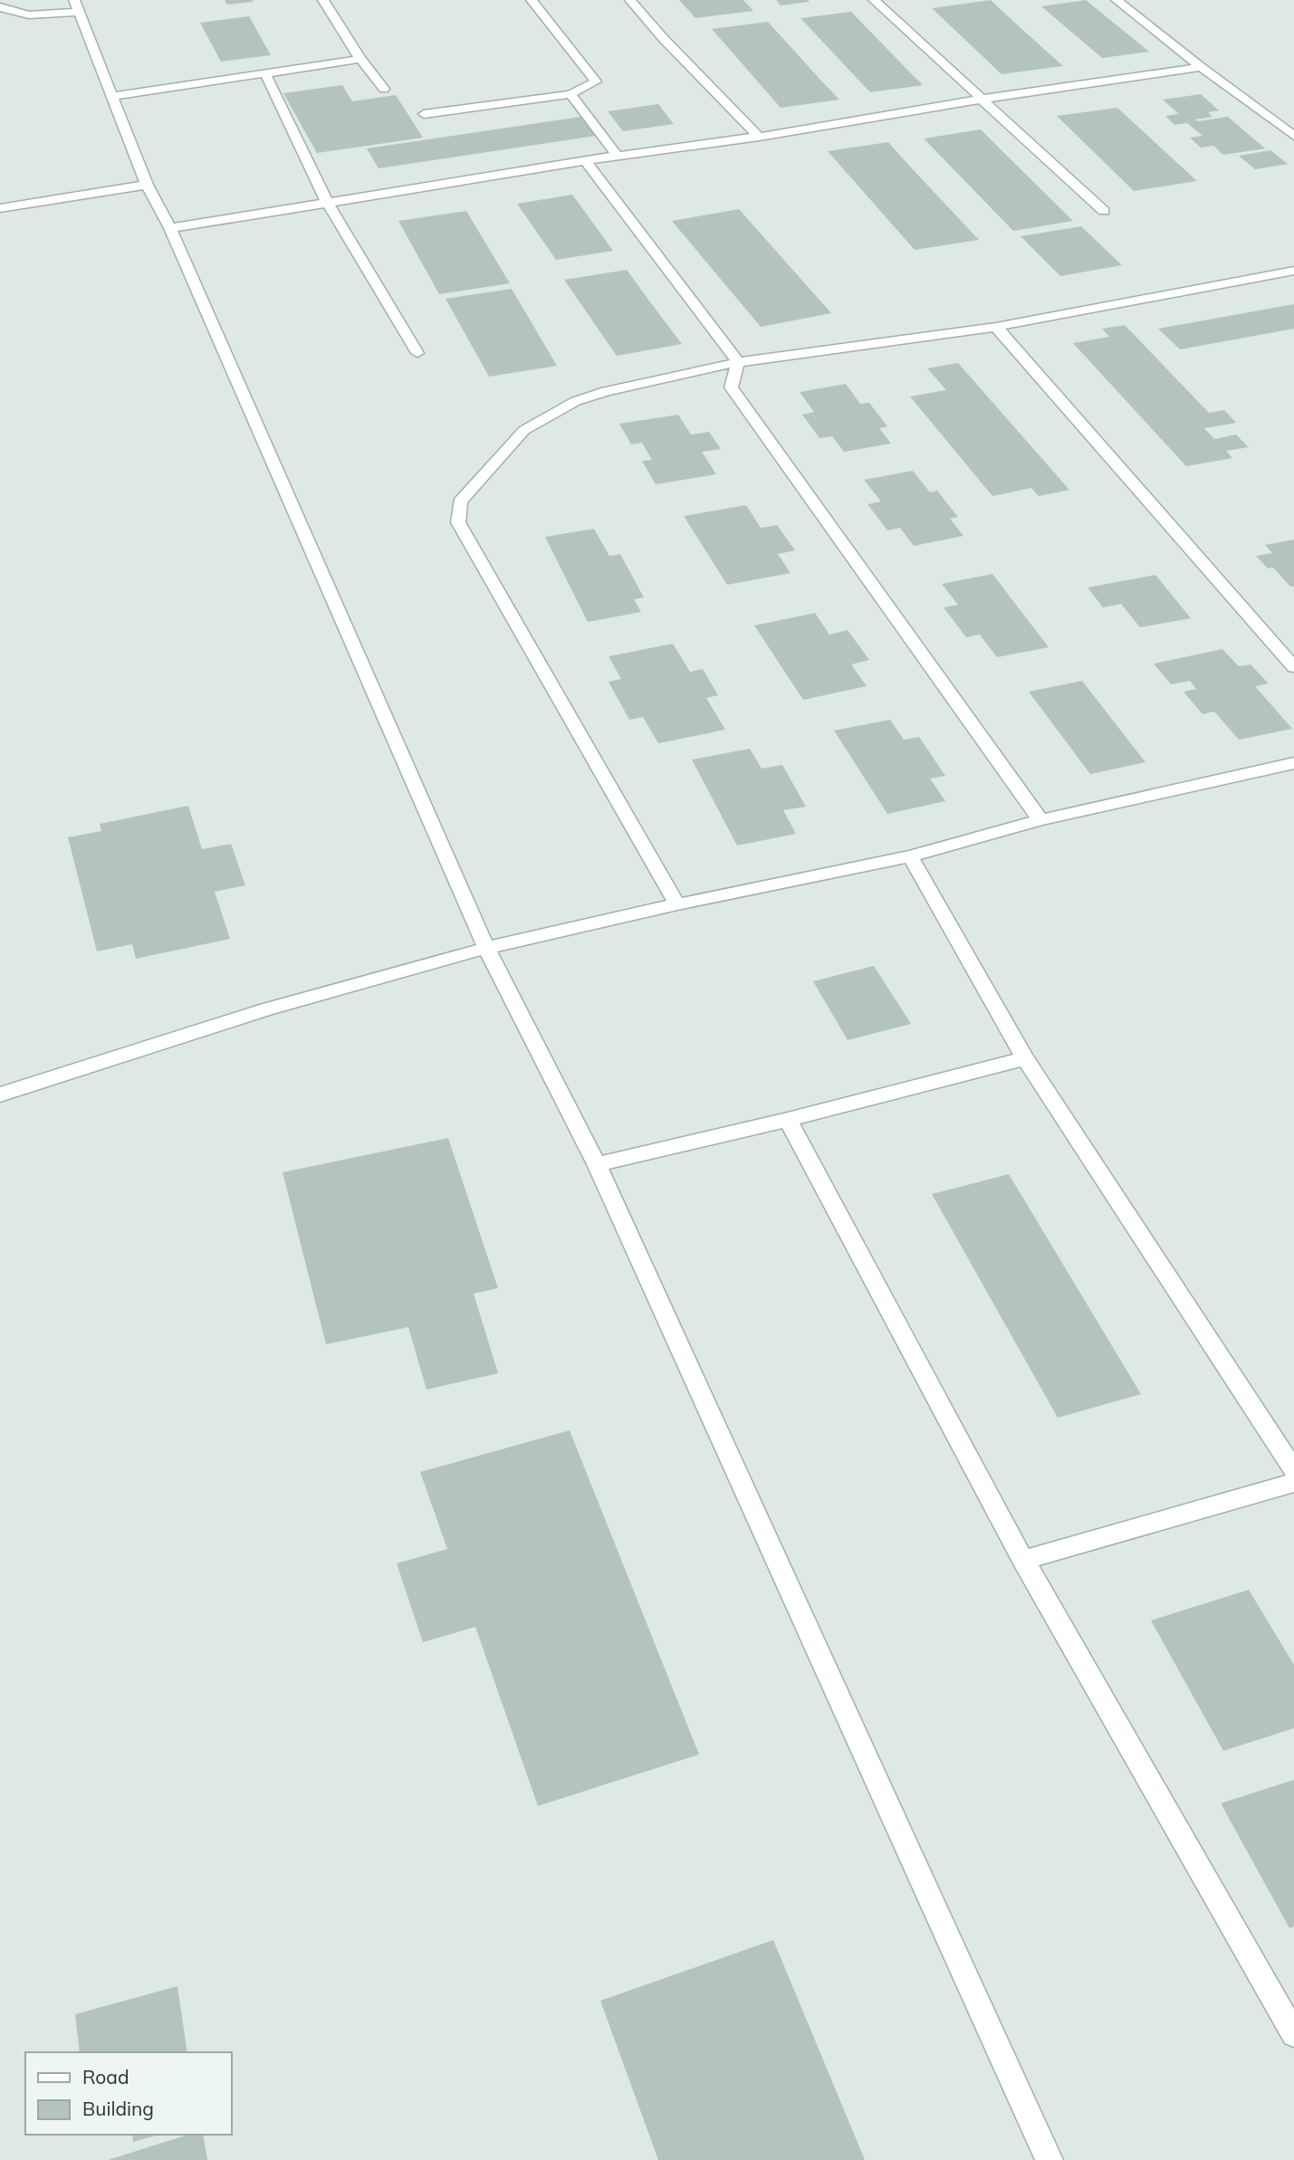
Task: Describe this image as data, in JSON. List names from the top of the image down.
{
  "legend": ["Road", "Building"]
}
